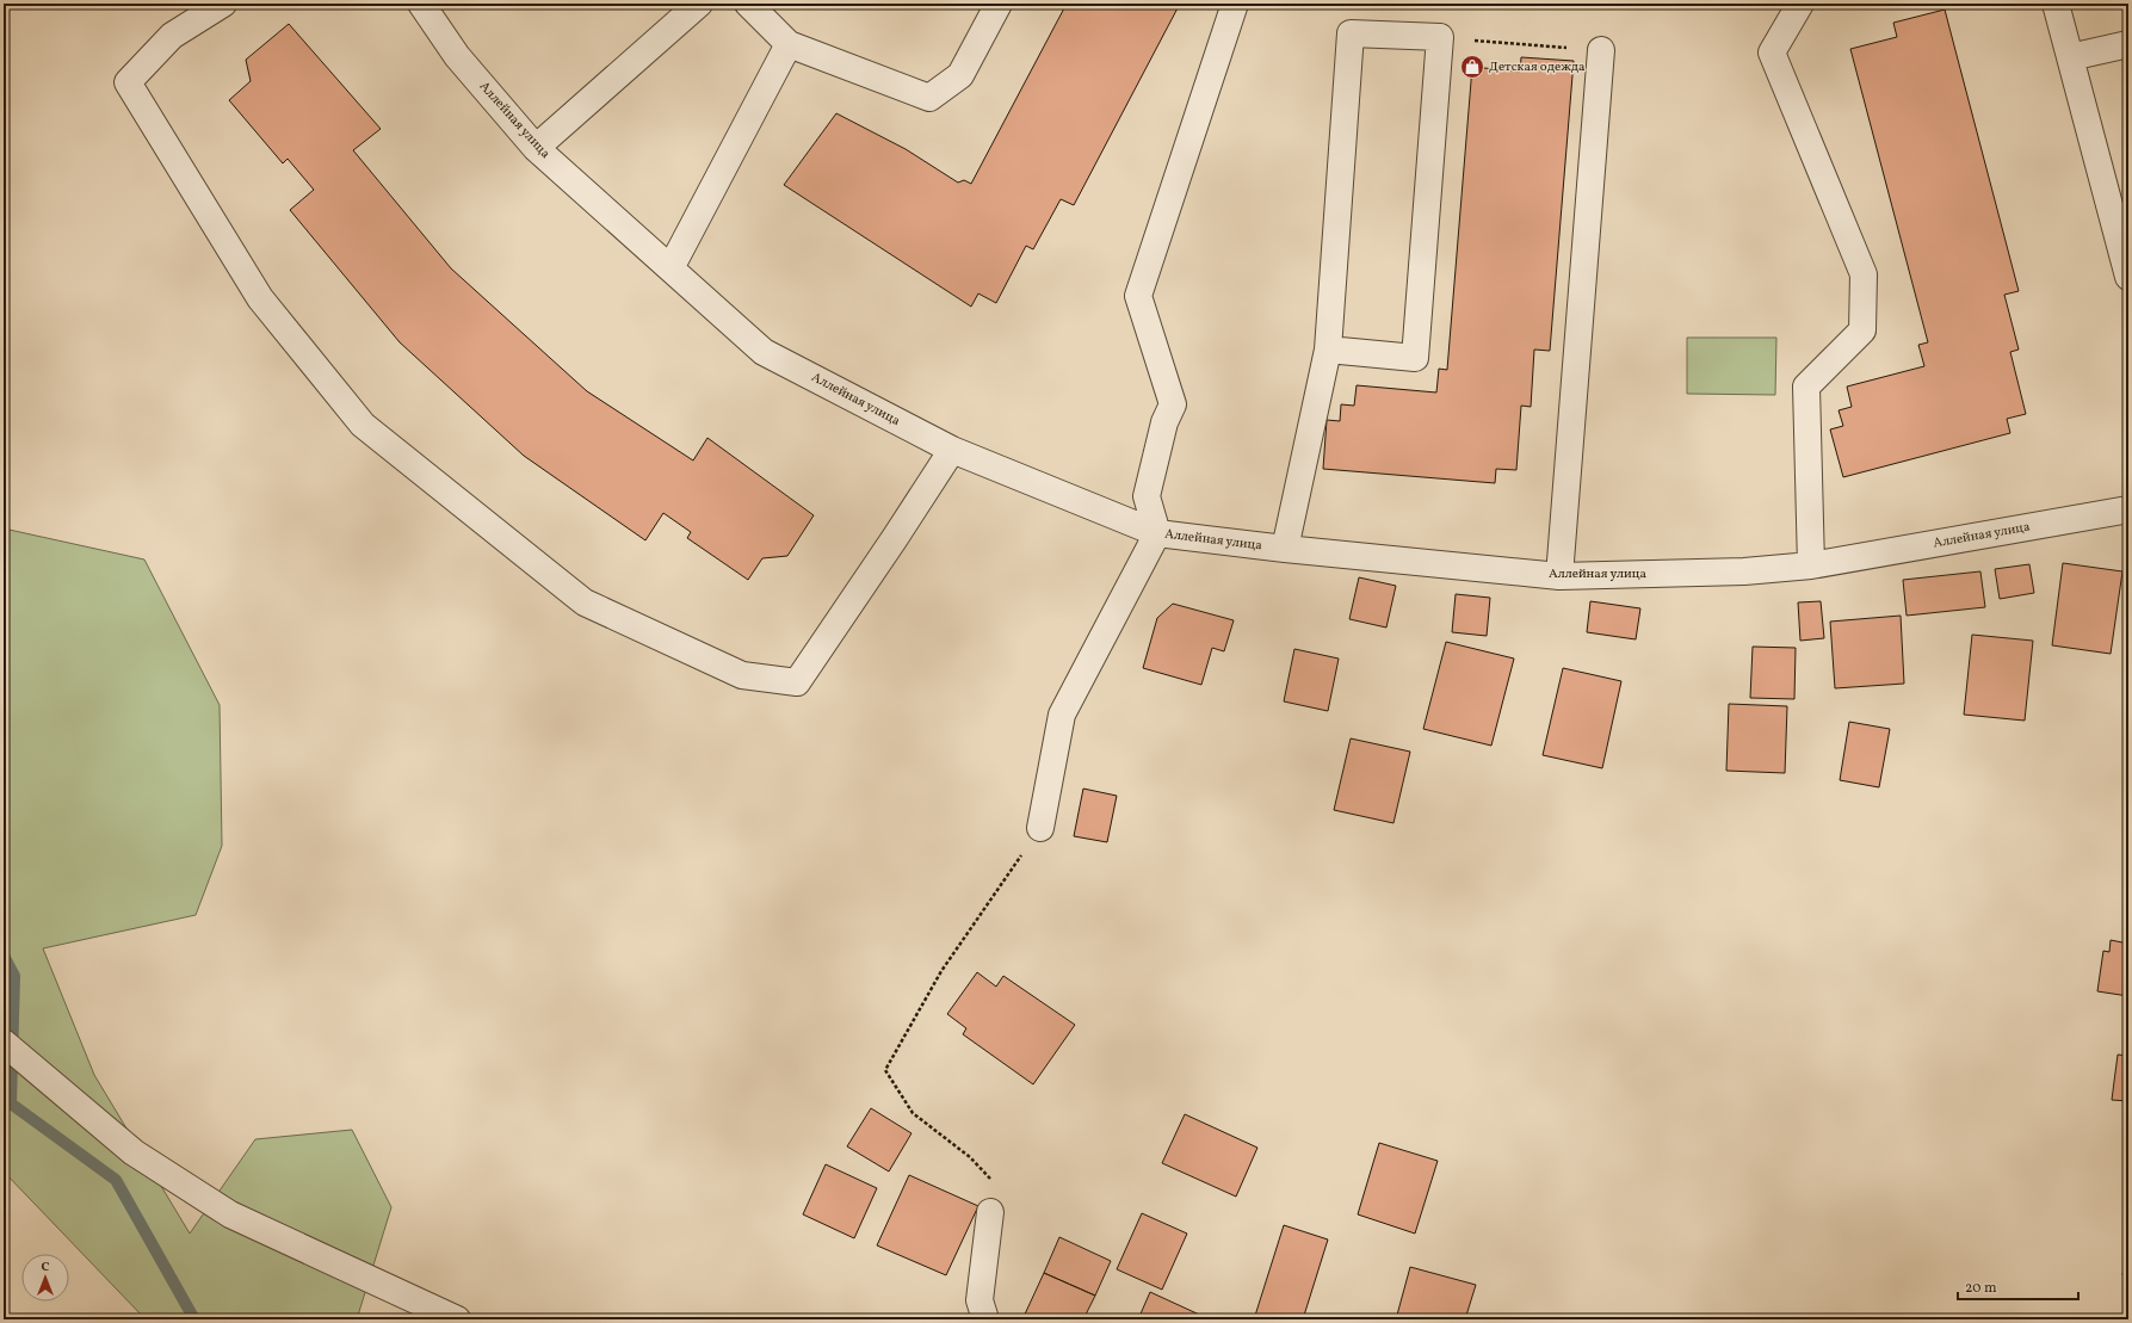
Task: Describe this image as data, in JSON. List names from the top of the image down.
{
  "streets": {
    "street": ["Аллейная улица"]
  },
  "places": {
    "shop": ["Детская одежда"]
  },
  "scale_bar": "20 m",
  "north": "top"
}
